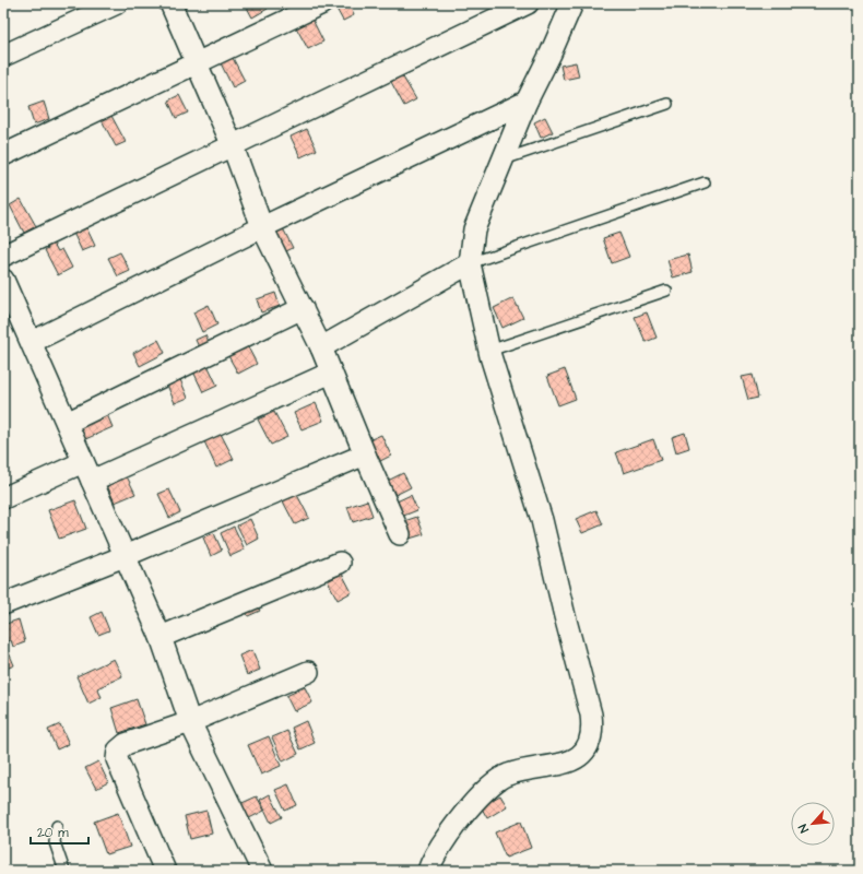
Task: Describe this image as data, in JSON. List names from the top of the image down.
{
  "scale_bar": "20 m",
  "north": "bottom left"
}
